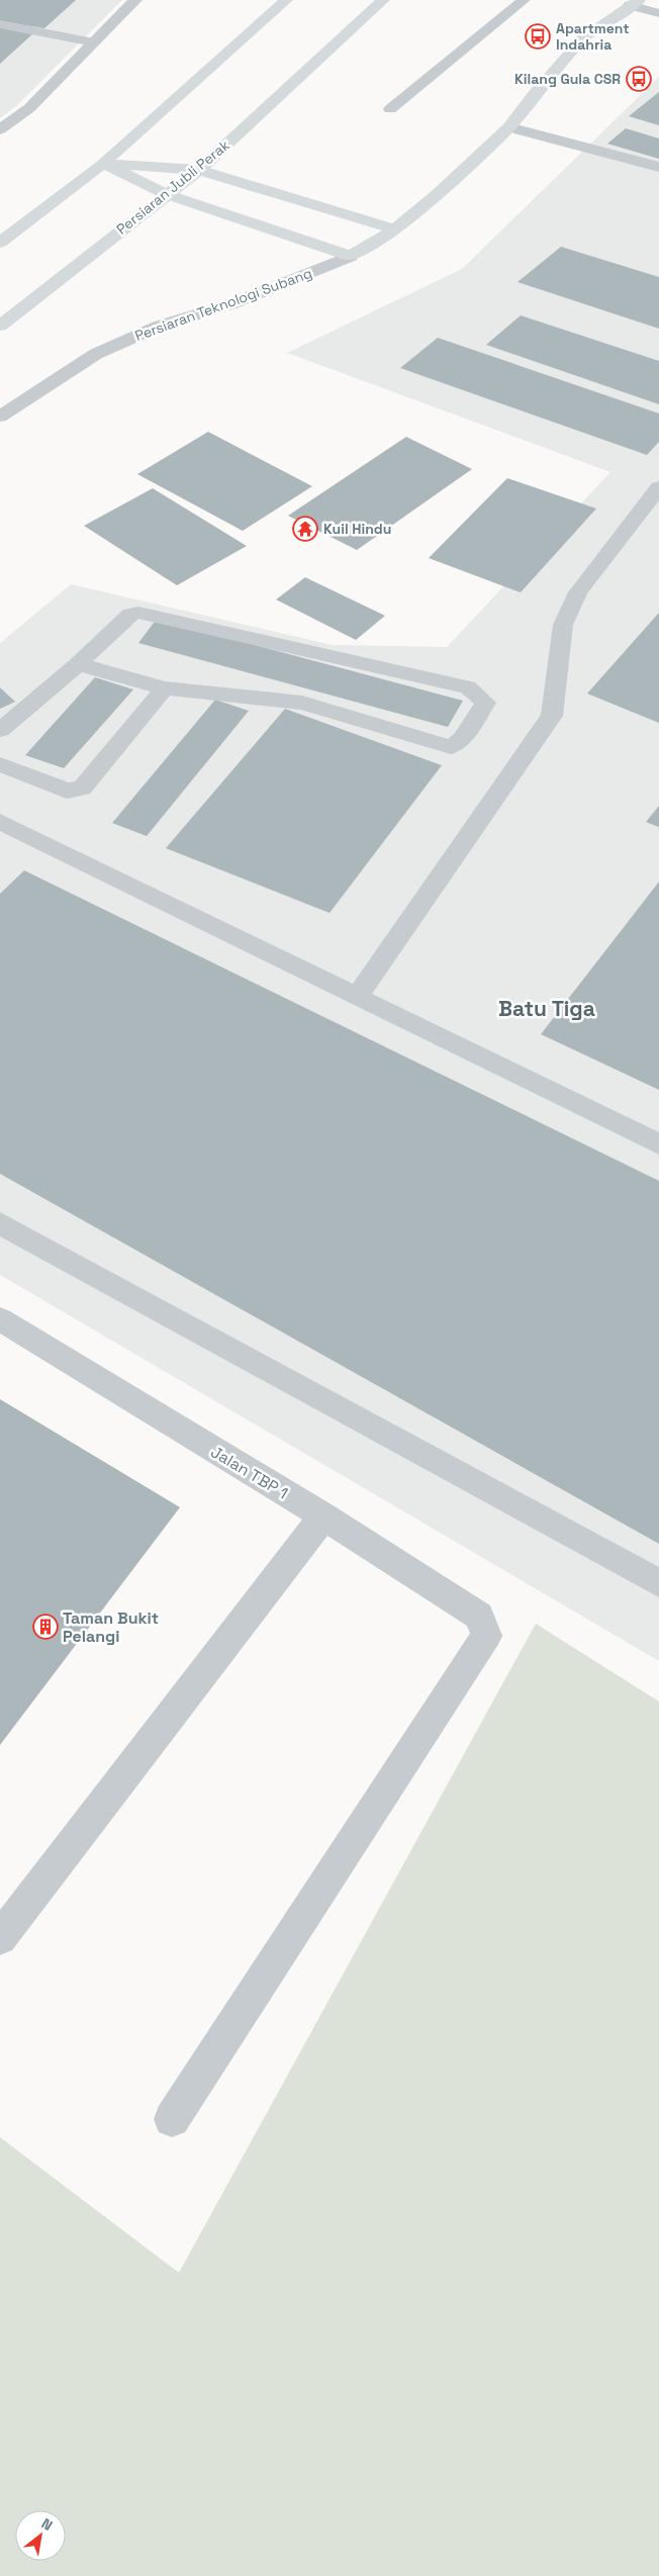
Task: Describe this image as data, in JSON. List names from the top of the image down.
{
  "streets": {
    "main road": ["Persiaran Jubli Perak", "Persiaran Teknologi Subang"],
    "street": ["Jalan TBP 1"]
  },
  "districts": ["Batu Tiga"],
  "places": {
    "bus stop": ["Apartment Indahria", "Kilang Gula CSR"],
    "temple": ["Kuil Hindu"],
    "building": ["Taman Bukit Pelangi"]
  },
  "north": "top right"
}
